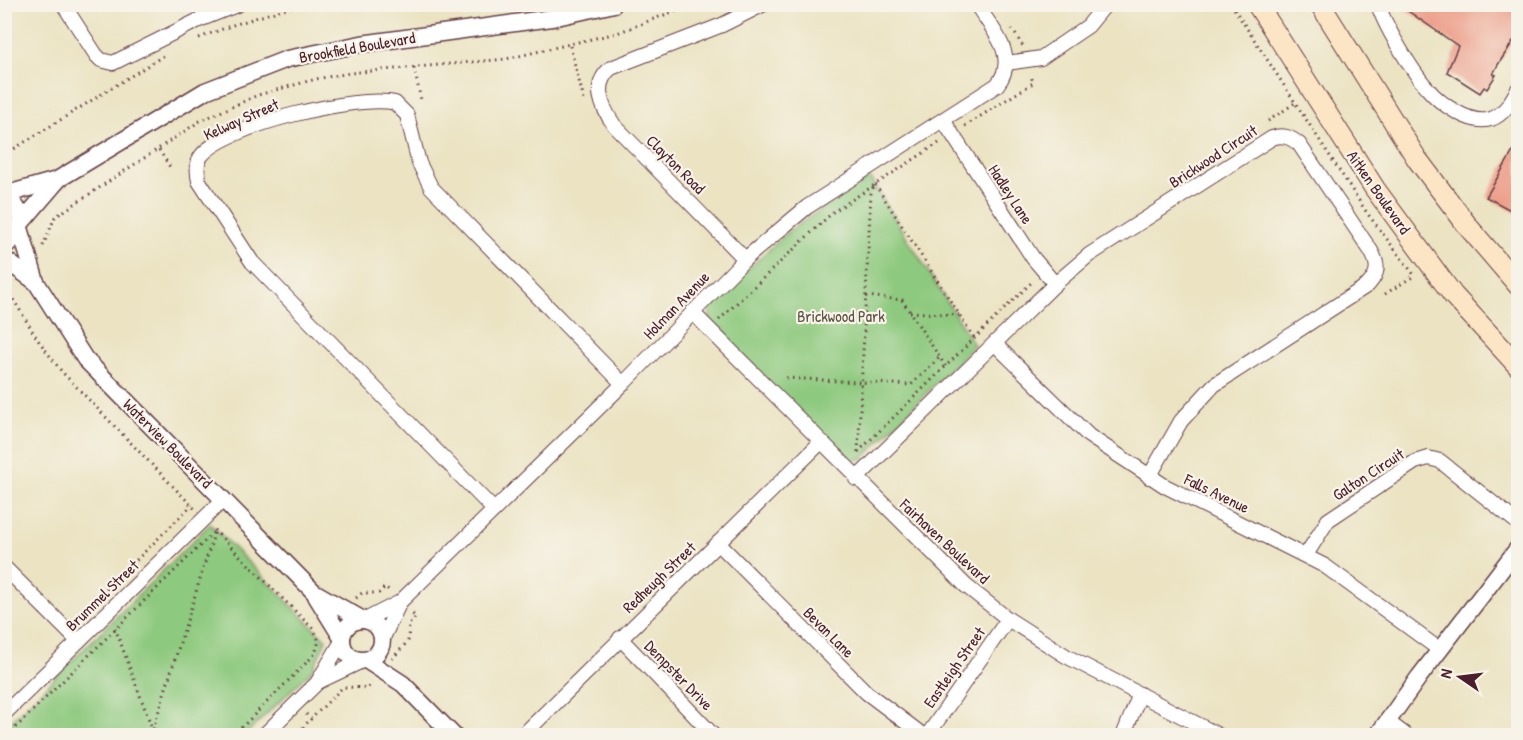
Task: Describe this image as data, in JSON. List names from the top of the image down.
{
  "streets": {
    "main road": ["Aitken Boulevard"],
    "street": [
      "Brookfield Boulevard",
      "Kelway Street",
      "Brickwood Circuit",
      "Clayton Road",
      "Hadley Lane",
      "Holman Avenue",
      "Waterview Boulevard",
      "Galton Circuit",
      "Falls Avenue",
      "Fairhaven Boulevard",
      "Redheugh Street",
      "Brummel Street",
      "Bevan Lane",
      "Eastleigh Street",
      "Dempster Drive"
    ]
  },
  "crossings": [
    ["Brookfield Boulevard", "Waterview Boulevard"],
    ["Kelway Street", "Holman Avenue"],
    ["Brickwood Circuit", "Hadley Lane"],
    ["Brickwood Circuit", "Falls Avenue"],
    ["Brickwood Circuit", "Fairhaven Boulevard"],
    ["Clayton Road", "Holman Avenue"],
    ["Hadley Lane", "Holman Avenue"],
    ["Holman Avenue", "Waterview Boulevard"],
    ["Holman Avenue", "Fairhaven Boulevard"],
    ["Waterview Boulevard", "Brummel Street"],
    ["Galton Circuit", "Falls Avenue"],
    ["Fairhaven Boulevard", "Redheugh Street"],
    ["Fairhaven Boulevard", "Eastleigh Street"],
    ["Redheugh Street", "Bevan Lane"],
    ["Redheugh Street", "Dempster Drive"],
    ["Bevan Lane", "Eastleigh Street"]
  ],
  "parks": ["Brickwood Park"],
  "north": "left"
}
